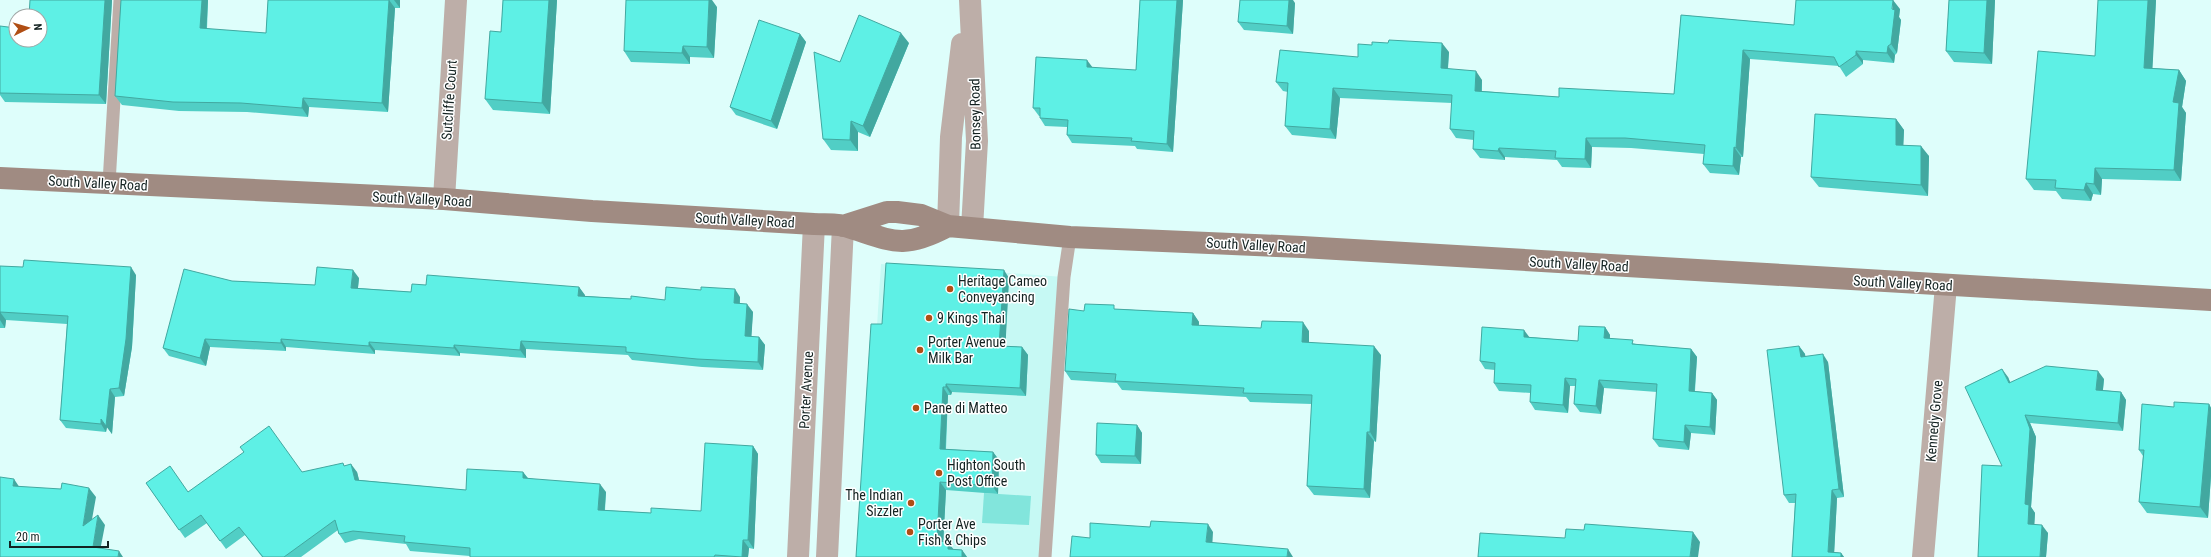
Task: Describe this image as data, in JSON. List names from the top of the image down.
{
  "streets": {
    "main road": ["South Valley Road"],
    "street": [
      "Sutcliffe Court",
      "Bonsey Road",
      "Porter Avenue",
      "Kennedy Grove"
    ]
  },
  "crossings": [
    ["Sutcliffe Court", "South Valley Road"],
    ["Bonsey Road", "South Valley Road"],
    ["South Valley Road", "Porter Avenue"],
    ["South Valley Road", "Kennedy Grove"]
  ],
  "places": [
    "Heritage Cameo Conveyancing",
    "9 Kings Thai",
    "Porter Avenue Milk Bar",
    "Pane di Matteo",
    "Highton South Post Office",
    "The Indian Sizzler",
    "Porter Ave Fish & Chips"
  ],
  "scale_bar": "20 m",
  "north": "right"
}
